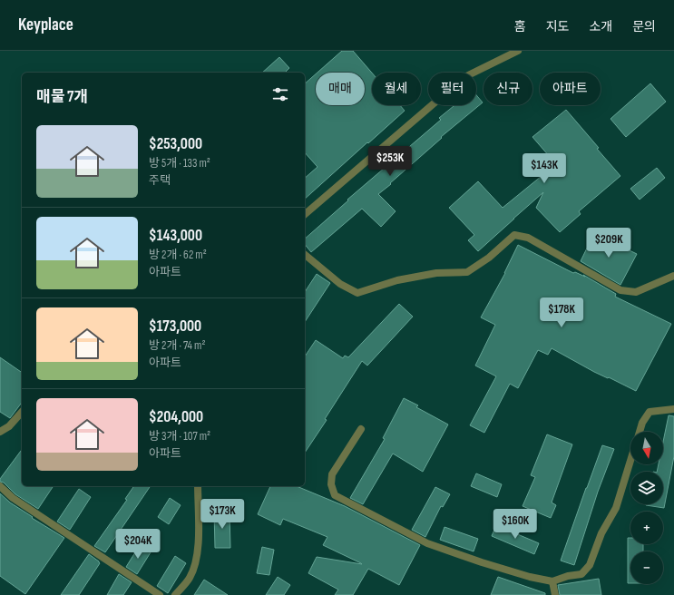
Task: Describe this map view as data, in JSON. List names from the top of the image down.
{
  "north": "bottom",
  "page": {
    "header": "Keyplace",
    "nav": [
      "홈",
      "지도",
      "소개",
      "문의"
    ],
    "chip": [
      "매매",
      "월세",
      "필터",
      "신규",
      "아파트"
    ],
    "heading": "매물 7개",
    "list": [
      {
        "name": "$253,000",
        "note": "방 5개 · 133 m² · 주택"
      },
      {
        "name": "$143,000",
        "note": "방 2개 · 62 m² · 아파트"
      },
      {
        "name": "$173,000",
        "note": "방 2개 · 74 m² · 아파트"
      },
      {
        "name": "$204,000",
        "note": "방 3개 · 107 m² · 아파트"
      }
    ],
    "price": [
      "$253K",
      "$143K",
      "$209K",
      "$178K",
      "$173K",
      "$160K",
      "$204K"
    ],
    "map_buttons": ["+", "−"]
  }
}
